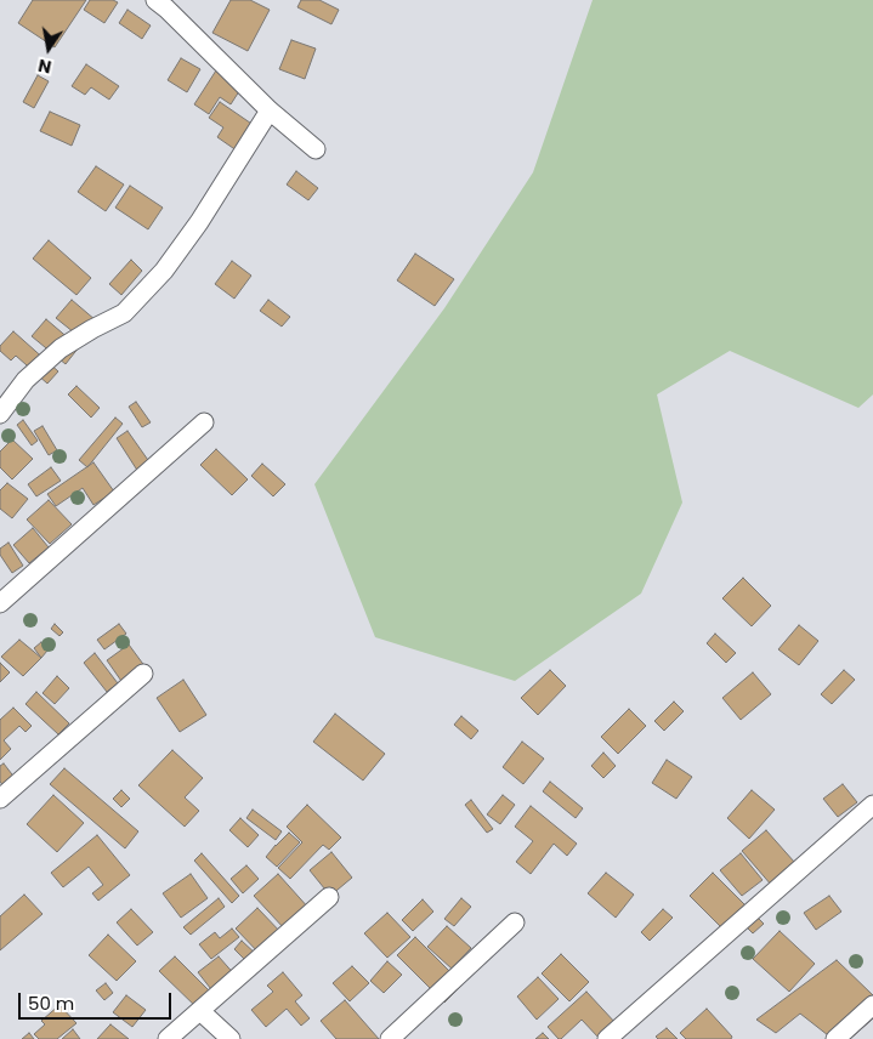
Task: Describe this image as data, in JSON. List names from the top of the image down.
{
  "scale_bar": "50 m",
  "north": "bottom"
}
